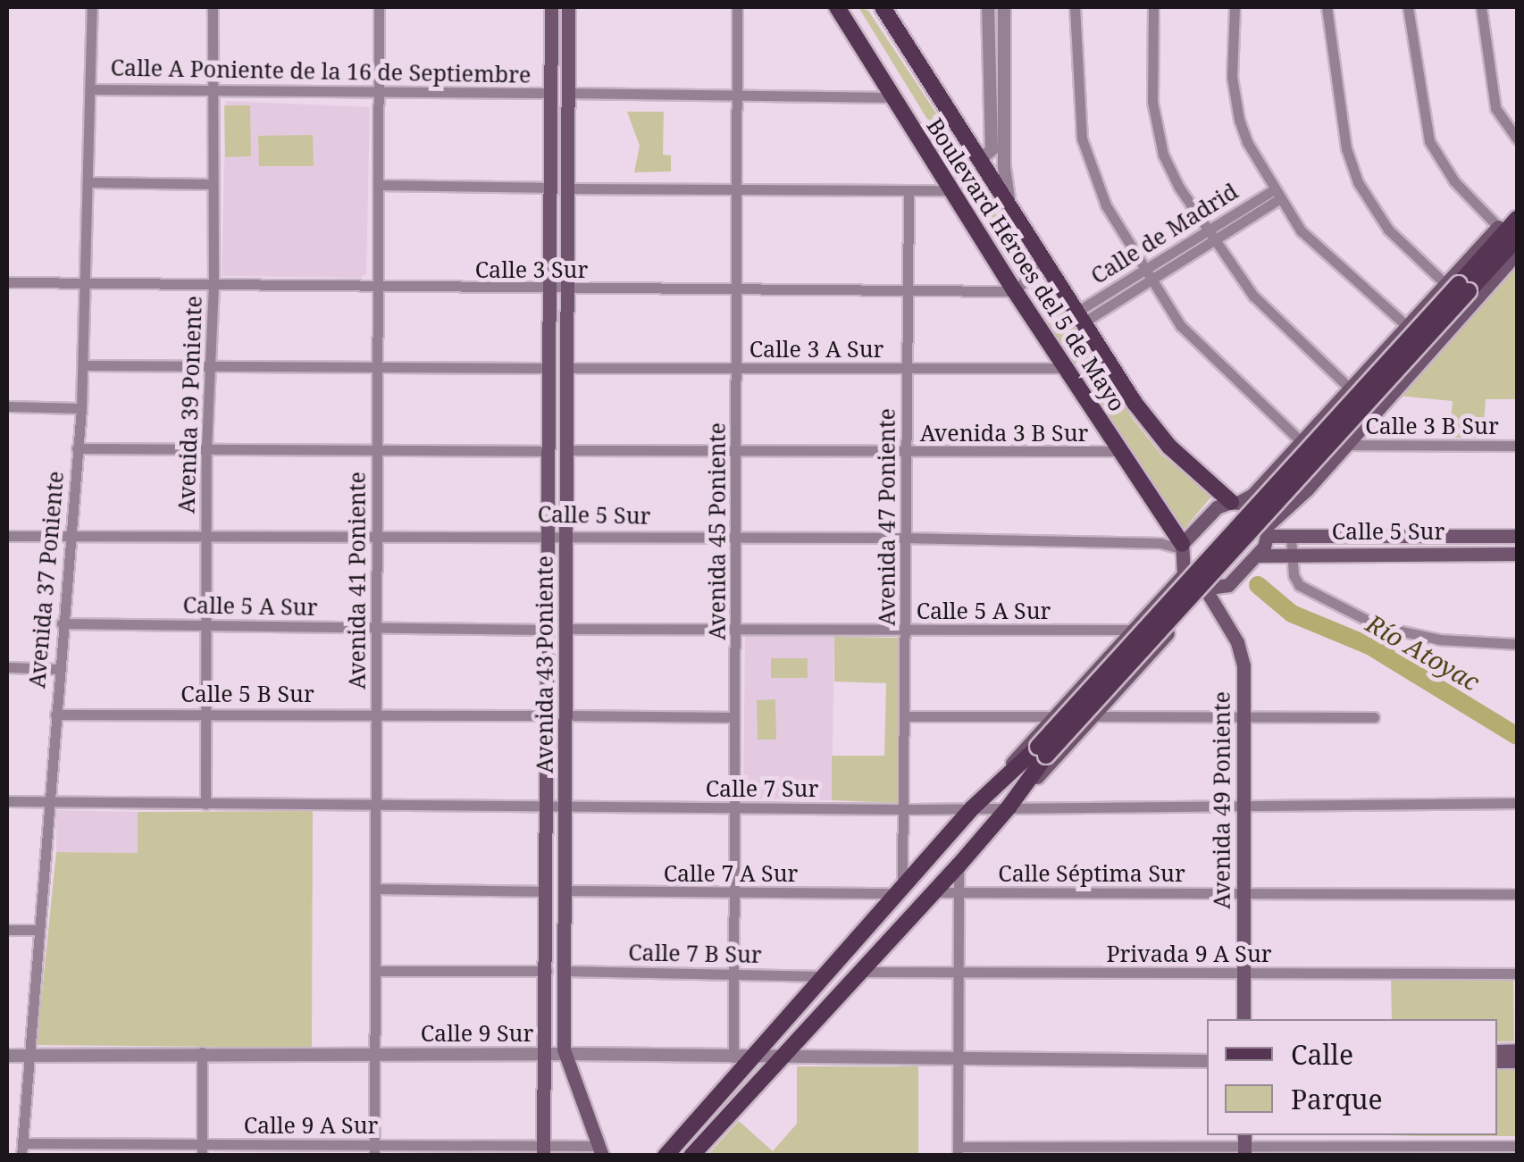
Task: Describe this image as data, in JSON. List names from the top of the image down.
{
  "streets": {
    "main road": [
      "Boulevard Héroes del 5 de Mayo",
      "Calle 5 Sur",
      "Avenida 43 Poniente",
      "Avenida 49 Poniente"
    ],
    "street": [
      "Calle A Poniente de la 16 de Septiembre",
      "Calle de Madrid",
      "Calle 3 Sur",
      "Calle 3 A Sur",
      "Avenida 39 Poniente",
      "Calle 3 B Sur",
      "Avenida 3 B Sur",
      "Avenida 47 Poniente",
      "Avenida 45 Poniente",
      "Avenida 37 Poniente",
      "Avenida 41 Poniente",
      "Calle 5 A Sur",
      "Calle 5 B Sur",
      "Calle 7 Sur",
      "Calle 7 A Sur",
      "Calle Séptima Sur",
      "Calle 7 B Sur",
      "Privada 9 A Sur",
      "Calle 9 Sur",
      "Calle 9 A Sur"
    ]
  },
  "crossings": [
    ["Calle A Poniente de la 16 de Septiembre", "Avenida 39 Poniente"],
    ["Calle A Poniente de la 16 de Septiembre", "Avenida 37 Poniente"],
    ["Calle A Poniente de la 16 de Septiembre", "Avenida 41 Poniente"],
    ["Calle A Poniente de la 16 de Septiembre", "Avenida 43 Poniente"],
    ["Calle de Madrid", "Boulevard Héroes del 5 de Mayo"],
    ["Boulevard Héroes del 5 de Mayo", "Calle 3 Sur"],
    ["Boulevard Héroes del 5 de Mayo", "Calle 3 A Sur"],
    ["Boulevard Héroes del 5 de Mayo", "Avenida 3 B Sur"],
    ["Boulevard Héroes del 5 de Mayo", "Calle 5 Sur"],
    ["Boulevard Héroes del 5 de Mayo", "Avenida 49 Poniente"],
    ["Calle 3 Sur", "Avenida 39 Poniente"],
    ["Calle 3 Sur", "Avenida 47 Poniente"],
    ["Calle 3 Sur", "Avenida 45 Poniente"],
    ["Calle 3 Sur", "Avenida 37 Poniente"],
    ["Calle 3 Sur", "Avenida 41 Poniente"],
    ["Calle 3 Sur", "Avenida 43 Poniente"],
    ["Calle 3 A Sur", "Avenida 47 Poniente"],
    ["Calle 3 A Sur", "Avenida 45 Poniente"],
    ["Calle 3 A Sur", "Avenida 43 Poniente"],
    ["Avenida 39 Poniente", "Calle 5 Sur"],
    ["Avenida 39 Poniente", "Calle 5 A Sur"],
    ["Avenida 39 Poniente", "Calle 5 B Sur"],
    ["Avenida 39 Poniente", "Calle 7 Sur"],
    ["Avenida 3 B Sur", "Avenida 47 Poniente"],
    ["Avenida 3 B Sur", "Avenida 45 Poniente"],
    ["Avenida 3 B Sur", "Avenida 43 Poniente"],
    ["Calle 5 Sur", "Avenida 47 Poniente"],
    ["Calle 5 Sur", "Avenida 45 Poniente"],
    ["Calle 5 Sur", "Avenida 37 Poniente"],
    ["Calle 5 Sur", "Avenida 41 Poniente"],
    ["Calle 5 Sur", "Avenida 43 Poniente"],
    ["Calle 5 Sur", "Avenida 49 Poniente"],
    ["Avenida 47 Poniente", "Calle 5 A Sur"],
    ["Avenida 47 Poniente", "Calle 7 Sur"],
    ["Avenida 47 Poniente", "Calle 7 A Sur"],
    ["Avenida 45 Poniente", "Calle 5 A Sur"],
    ["Avenida 45 Poniente", "Calle 7 Sur"],
    ["Avenida 45 Poniente", "Calle 7 A Sur"],
    ["Avenida 45 Poniente", "Calle 7 B Sur"],
    ["Avenida 45 Poniente", "Calle 9 Sur"],
    ["Avenida 37 Poniente", "Calle 5 A Sur"],
    ["Avenida 37 Poniente", "Calle 5 B Sur"],
    ["Avenida 37 Poniente", "Calle 7 Sur"],
    ["Avenida 37 Poniente", "Calle 9 Sur"],
    ["Avenida 37 Poniente", "Calle 9 A Sur"],
    ["Avenida 41 Poniente", "Calle 5 A Sur"],
    ["Avenida 41 Poniente", "Calle 5 B Sur"],
    ["Avenida 41 Poniente", "Calle 7 Sur"],
    ["Avenida 41 Poniente", "Calle 9 Sur"],
    ["Avenida 41 Poniente", "Calle 9 A Sur"],
    ["Calle 5 A Sur", "Avenida 43 Poniente"],
    ["Avenida 43 Poniente", "Calle 5 B Sur"],
    ["Avenida 43 Poniente", "Calle 7 Sur"],
    ["Avenida 43 Poniente", "Calle 7 A Sur"],
    ["Avenida 43 Poniente", "Calle 7 B Sur"],
    ["Avenida 43 Poniente", "Calle 9 Sur"],
    ["Avenida 43 Poniente", "Calle 9 A Sur"],
    ["Calle 7 Sur", "Avenida 49 Poniente"],
    ["Avenida 49 Poniente", "Calle Séptima Sur"],
    ["Avenida 49 Poniente", "Privada 9 A Sur"]
  ],
  "water": ["Río Atoyac"],
  "legend": ["Calle", "Parque"]
}
